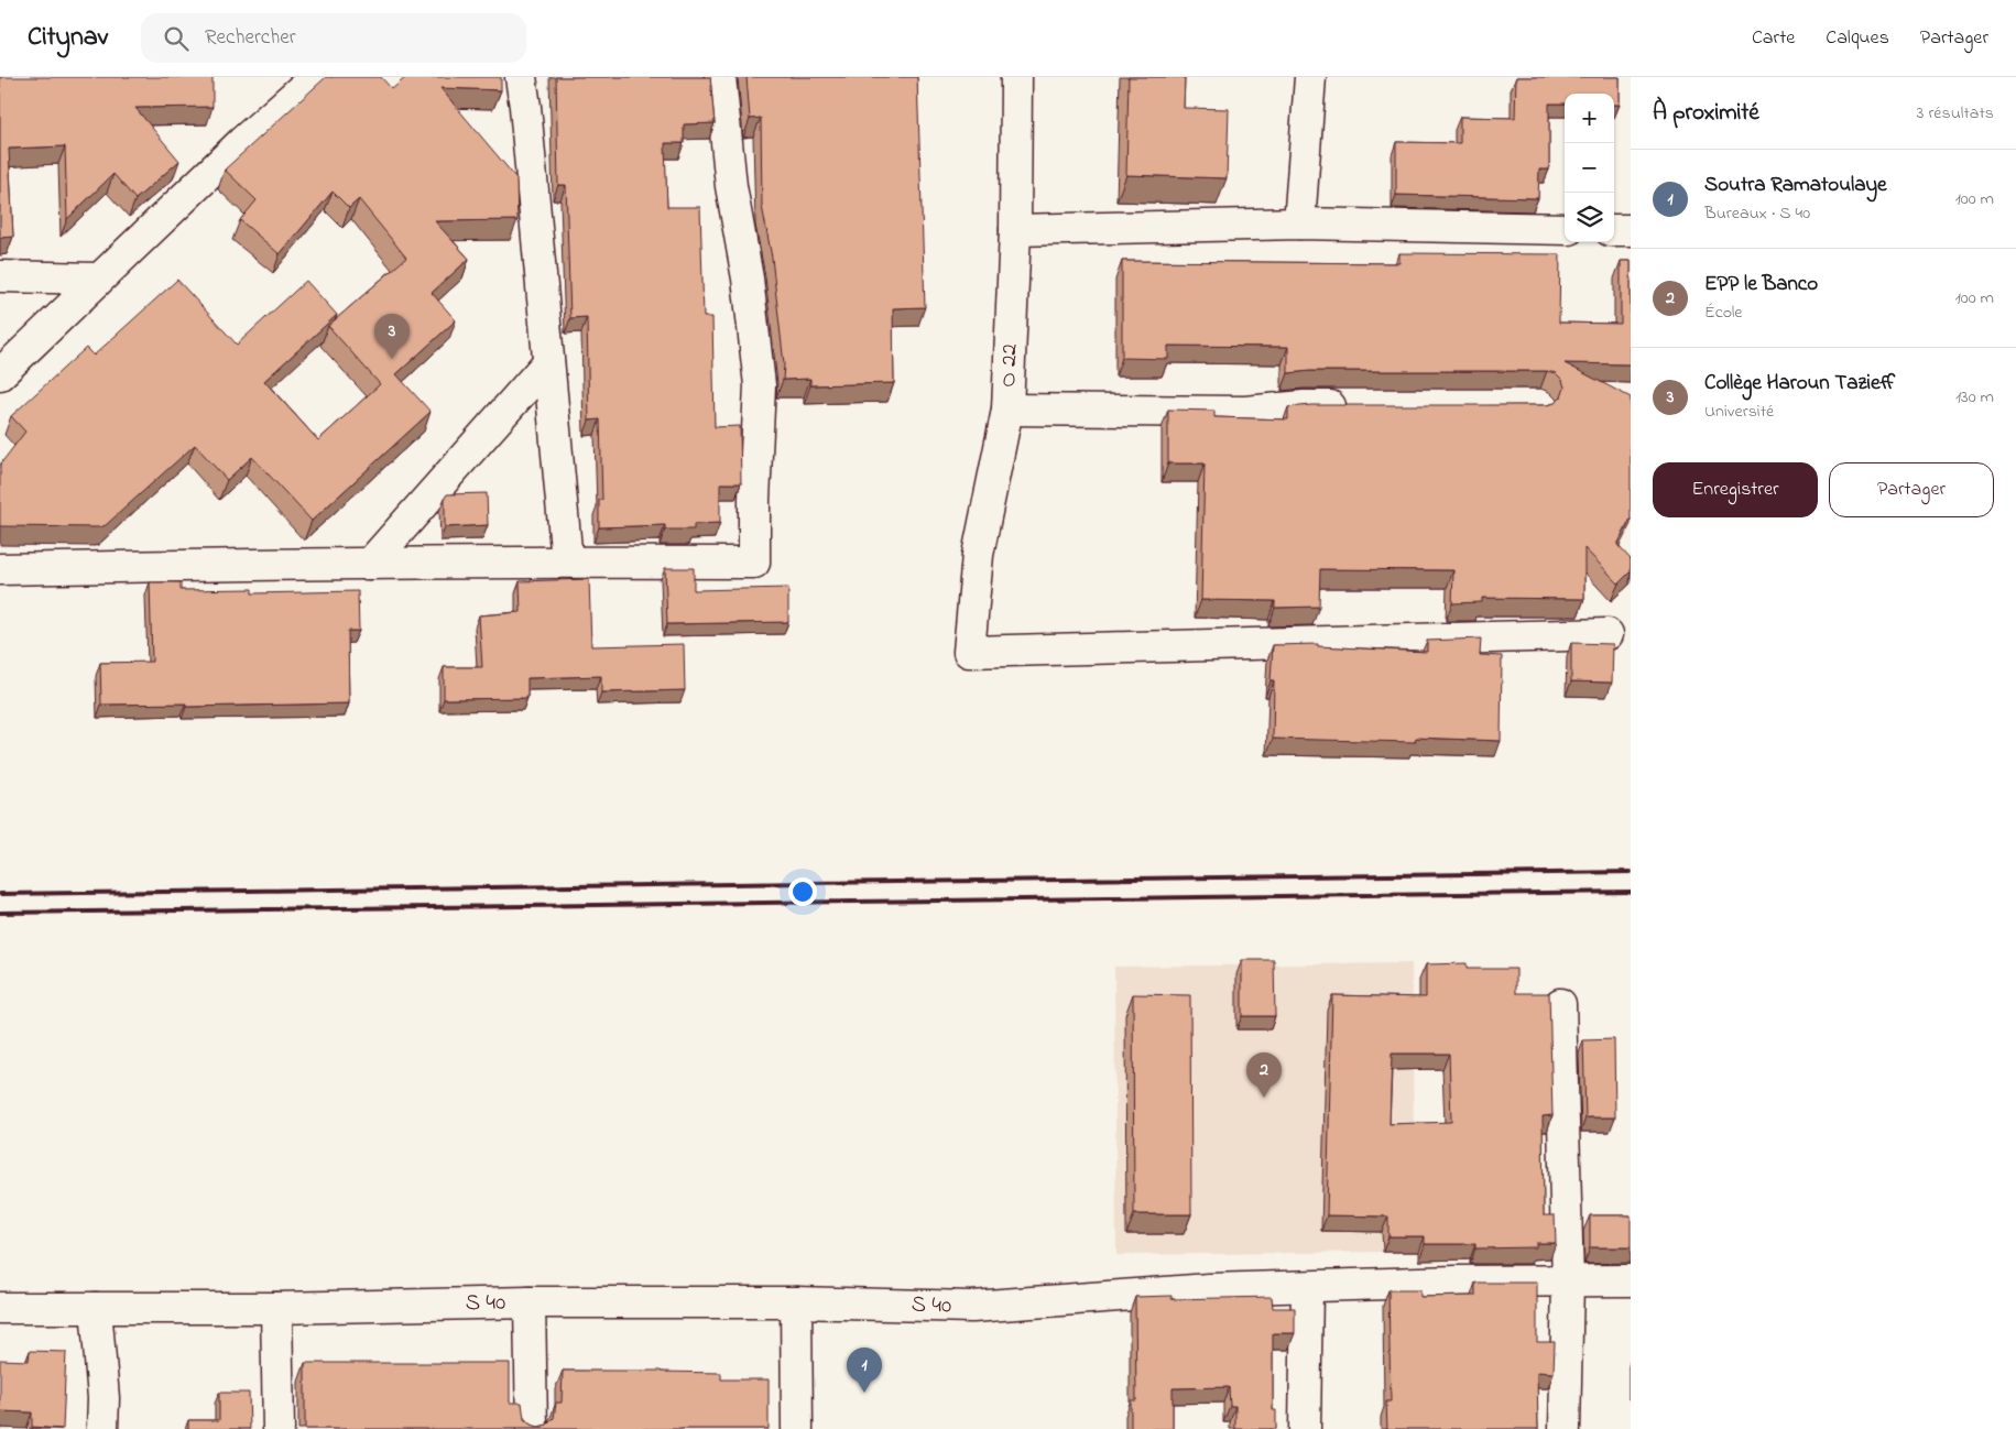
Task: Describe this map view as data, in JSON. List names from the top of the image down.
{
  "streets": {
    "street": ["O 22", "S 40"]
  },
  "page": {
    "header": "Citynav",
    "search": "Rechercher",
    "nav": ["Carte", "Calques", "Partager"],
    "heading": ["À proximité", "3 résultats"],
    "map_buttons": ["+", "−"],
    "list": [
      {
        "mark": "1",
        "name": "Soutra Ramatoulaye",
        "note": "Bureaux · S 40",
        "value": "100 m"
      },
      {
        "mark": "2",
        "name": "EPP le Banco",
        "note": "École",
        "value": "100 m"
      },
      {
        "mark": "3",
        "name": "Collège Haroun Tazieff",
        "note": "Université",
        "value": "130 m"
      }
    ],
    "pins": ["3", "2", "1"],
    "buttons": ["Enregistrer", "Partager"]
  }
}
